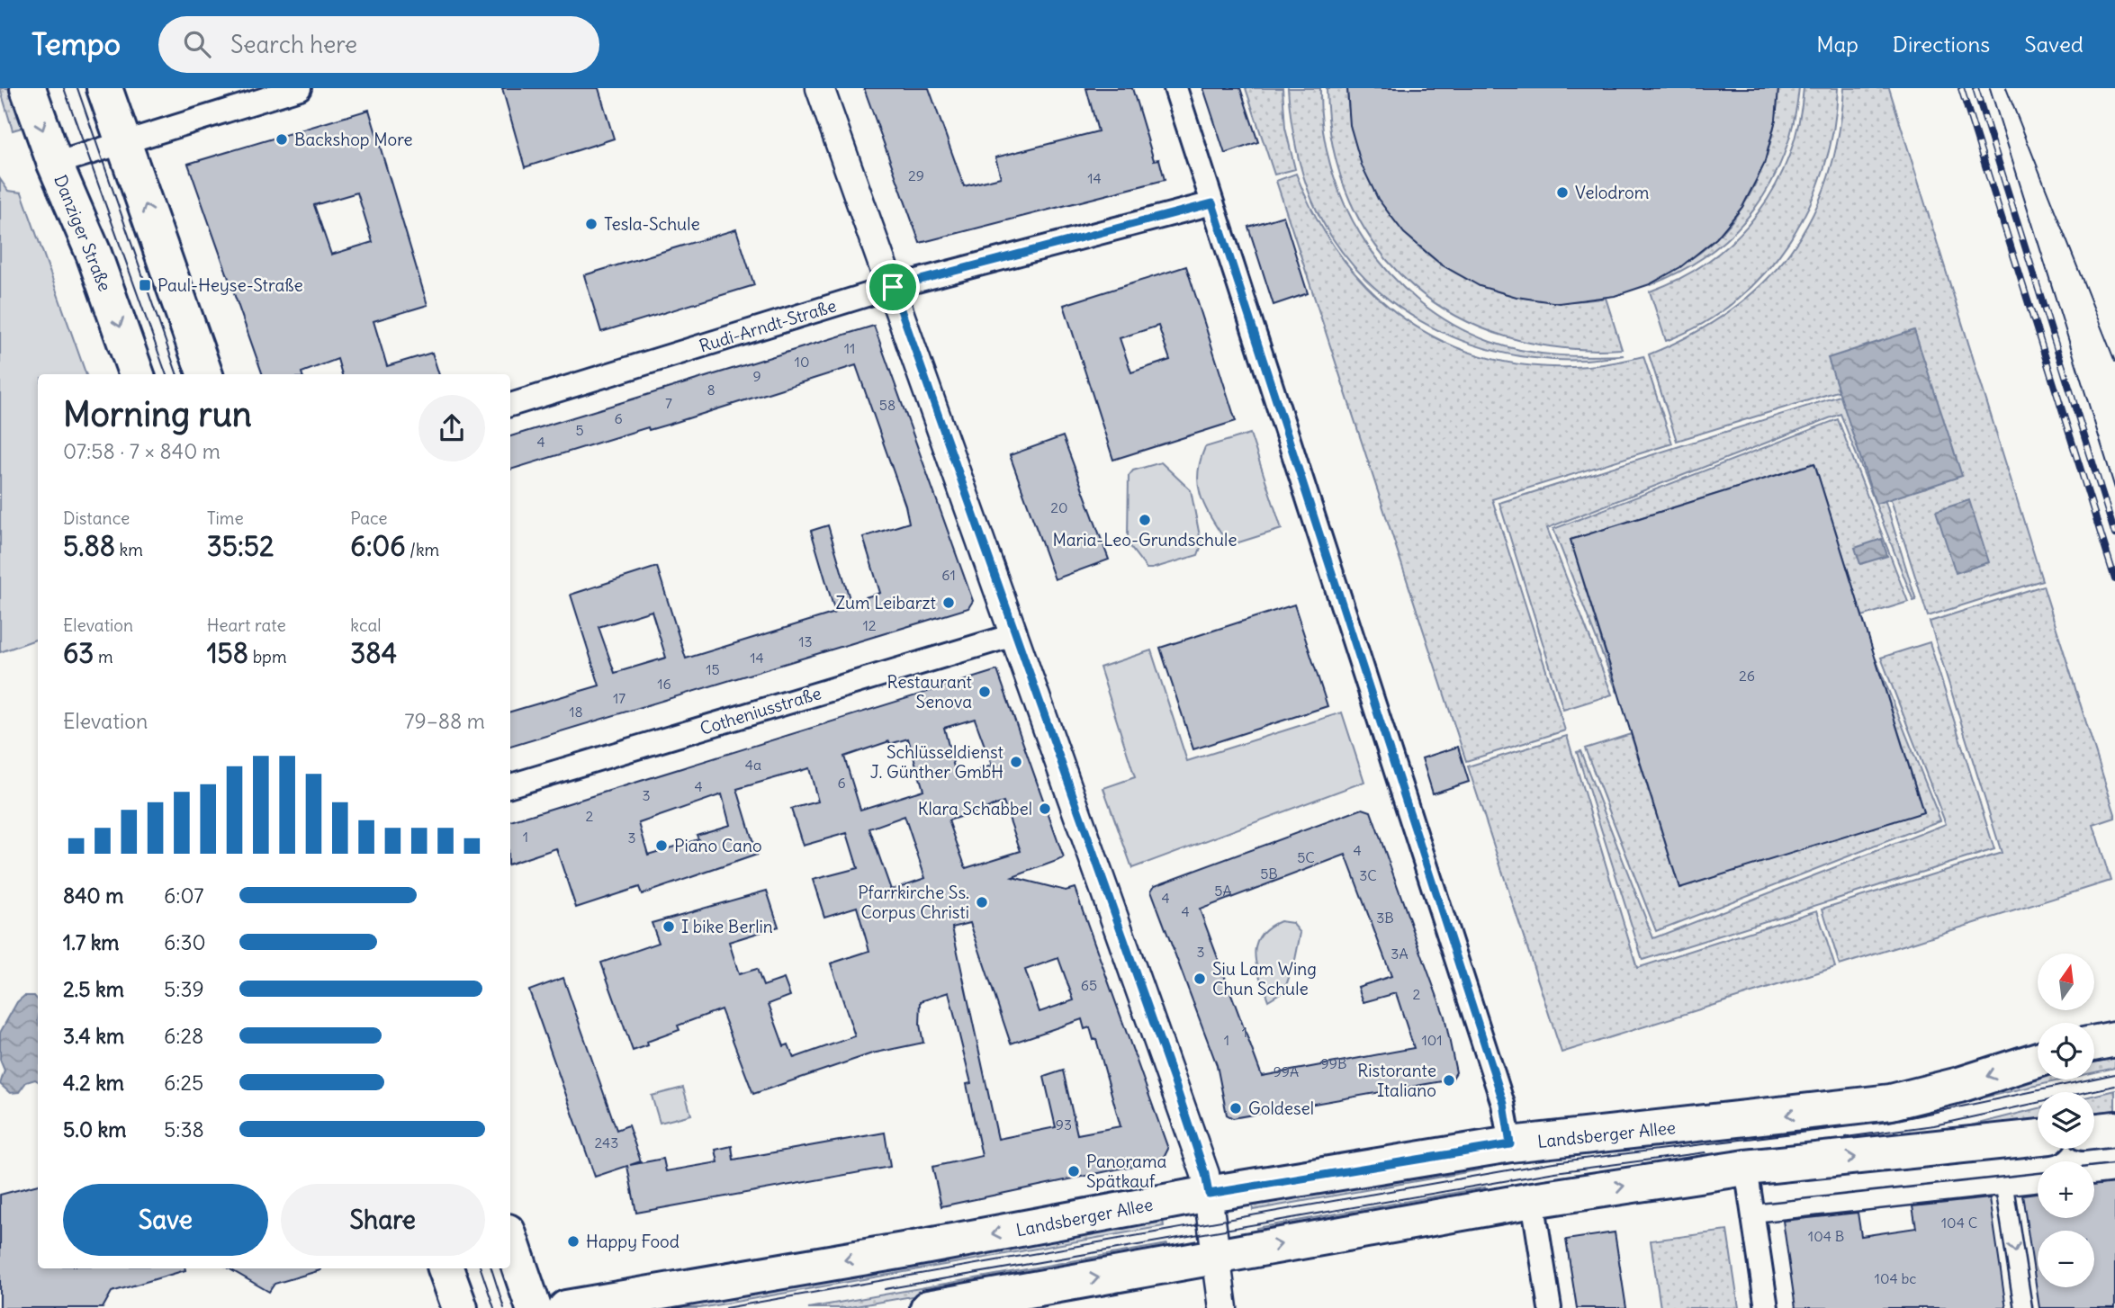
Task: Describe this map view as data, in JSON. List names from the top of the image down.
{
  "streets": {
    "main road": ["Danziger Straße", "Landsberger Allee"],
    "street": ["Rudi-Arndt-Straße", "Cotheniusstraße"]
  },
  "places": {
    "other": [
      "Backshop More",
      "Velodrom",
      "Tesla-Schule",
      "Maria-Leo-Grundschule",
      "Zum Leibarzt",
      "Restaurant Senova",
      "Schlüsseldienst J. Günther GmbH",
      "Klara Schabbel",
      "Piano Cano",
      "Pfarrkirche Ss. Corpus Christi",
      "I bike Berlin",
      "Siu Lam Wing Chun Schule",
      "Ristorante Italiano",
      "Goldesel",
      "Panorama Spätkauf",
      "Happy Food"
    ],
    "transit": ["Paul-Heyse-Straße"]
  },
  "house_numbers": [
    "29",
    "14",
    "11",
    "10",
    "9",
    "8",
    "7",
    "58",
    "6",
    "5",
    "4",
    "20",
    "61",
    "12",
    "13",
    "14",
    "15",
    "26",
    "16",
    "17",
    "18",
    "4a",
    "6",
    "4",
    "3",
    "2",
    "1",
    "3",
    "4",
    "5C",
    "5B",
    "3C",
    "5A",
    "4",
    "4",
    "3B",
    "3",
    "3A",
    "65",
    "2",
    "1",
    "1",
    "101",
    "99B",
    "99A",
    "93",
    "243",
    "104 C",
    "104 B",
    "104 bc"
  ],
  "north": "top",
  "page": {
    "header": "Tempo",
    "search": "Search here",
    "nav": ["Map", "Directions", "Saved"],
    "heading": ["Morning run", "07:58 · 7 × 840 m"],
    "stats": [
      ["Distance", "5.88 km"],
      ["Time", "35:52"],
      ["Pace", "6:06 /km"],
      ["Elevation", "63 m"],
      ["Heart rate", "158 bpm"],
      ["kcal", "384"]
    ],
    "chart": ["Elevation", "79–88 m"],
    "list": [
      {
        "name": "840 m",
        "note": "6:07"
      },
      {
        "name": "1.7 km",
        "note": "6:30"
      },
      {
        "name": "2.5 km",
        "note": "5:39"
      },
      {
        "name": "3.4 km",
        "note": "6:28"
      },
      {
        "name": "4.2 km",
        "note": "6:25"
      },
      {
        "name": "5.0 km",
        "note": "5:38"
      }
    ],
    "map_buttons": ["+", "−"],
    "buttons": ["Save", "Share"]
  }
}
